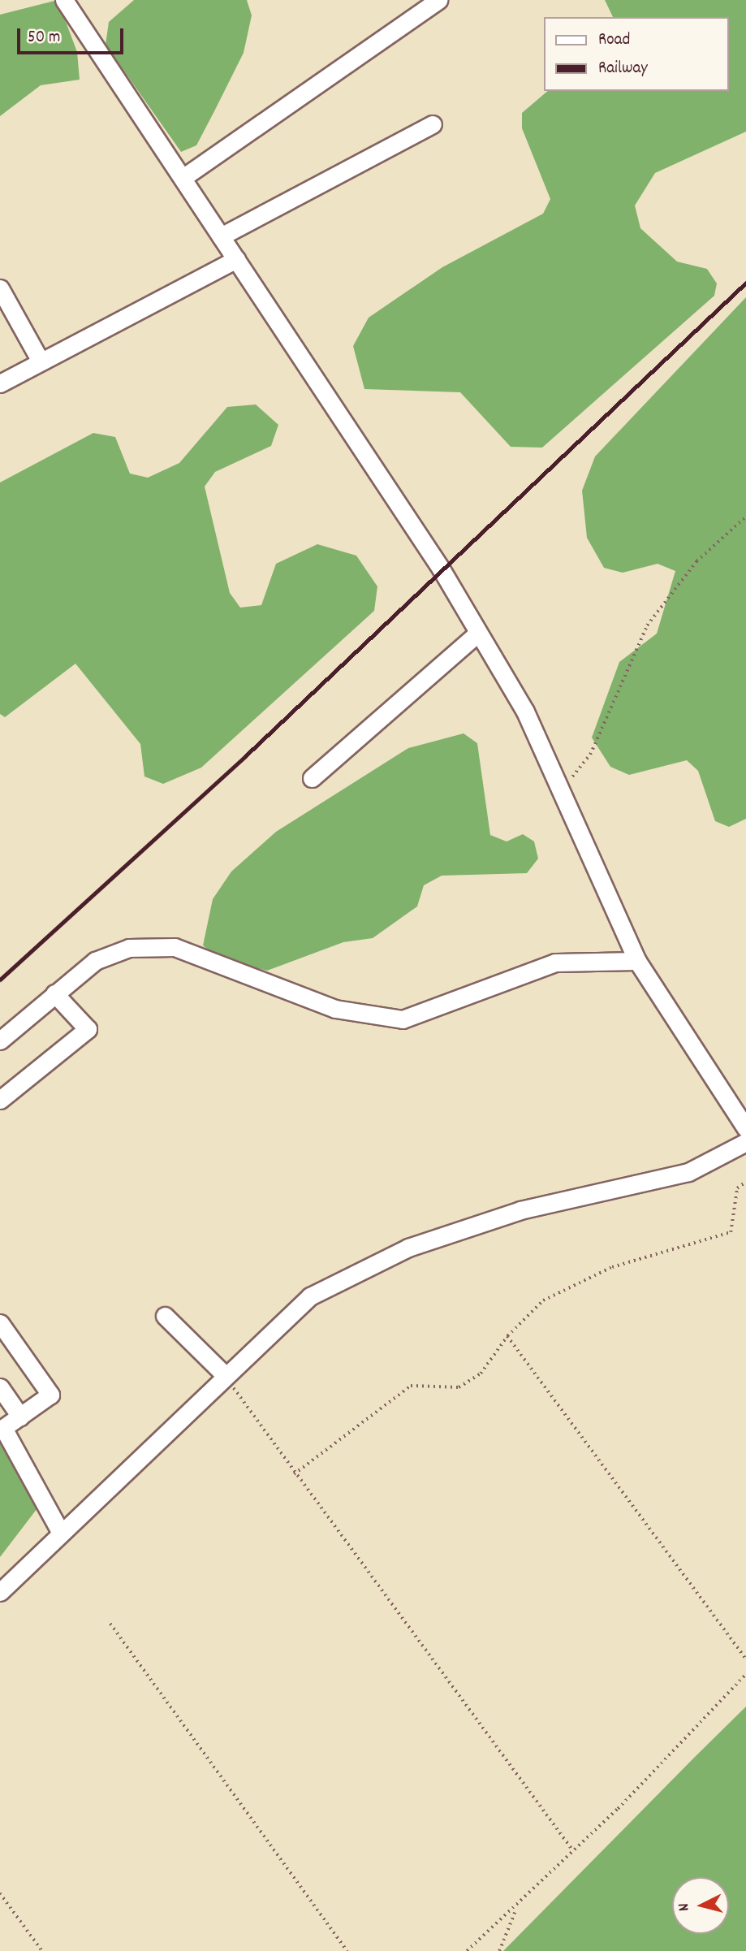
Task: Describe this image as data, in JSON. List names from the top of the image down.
{
  "legend": ["Road", "Railway"],
  "scale_bar": "50 m",
  "north": "left"
}
